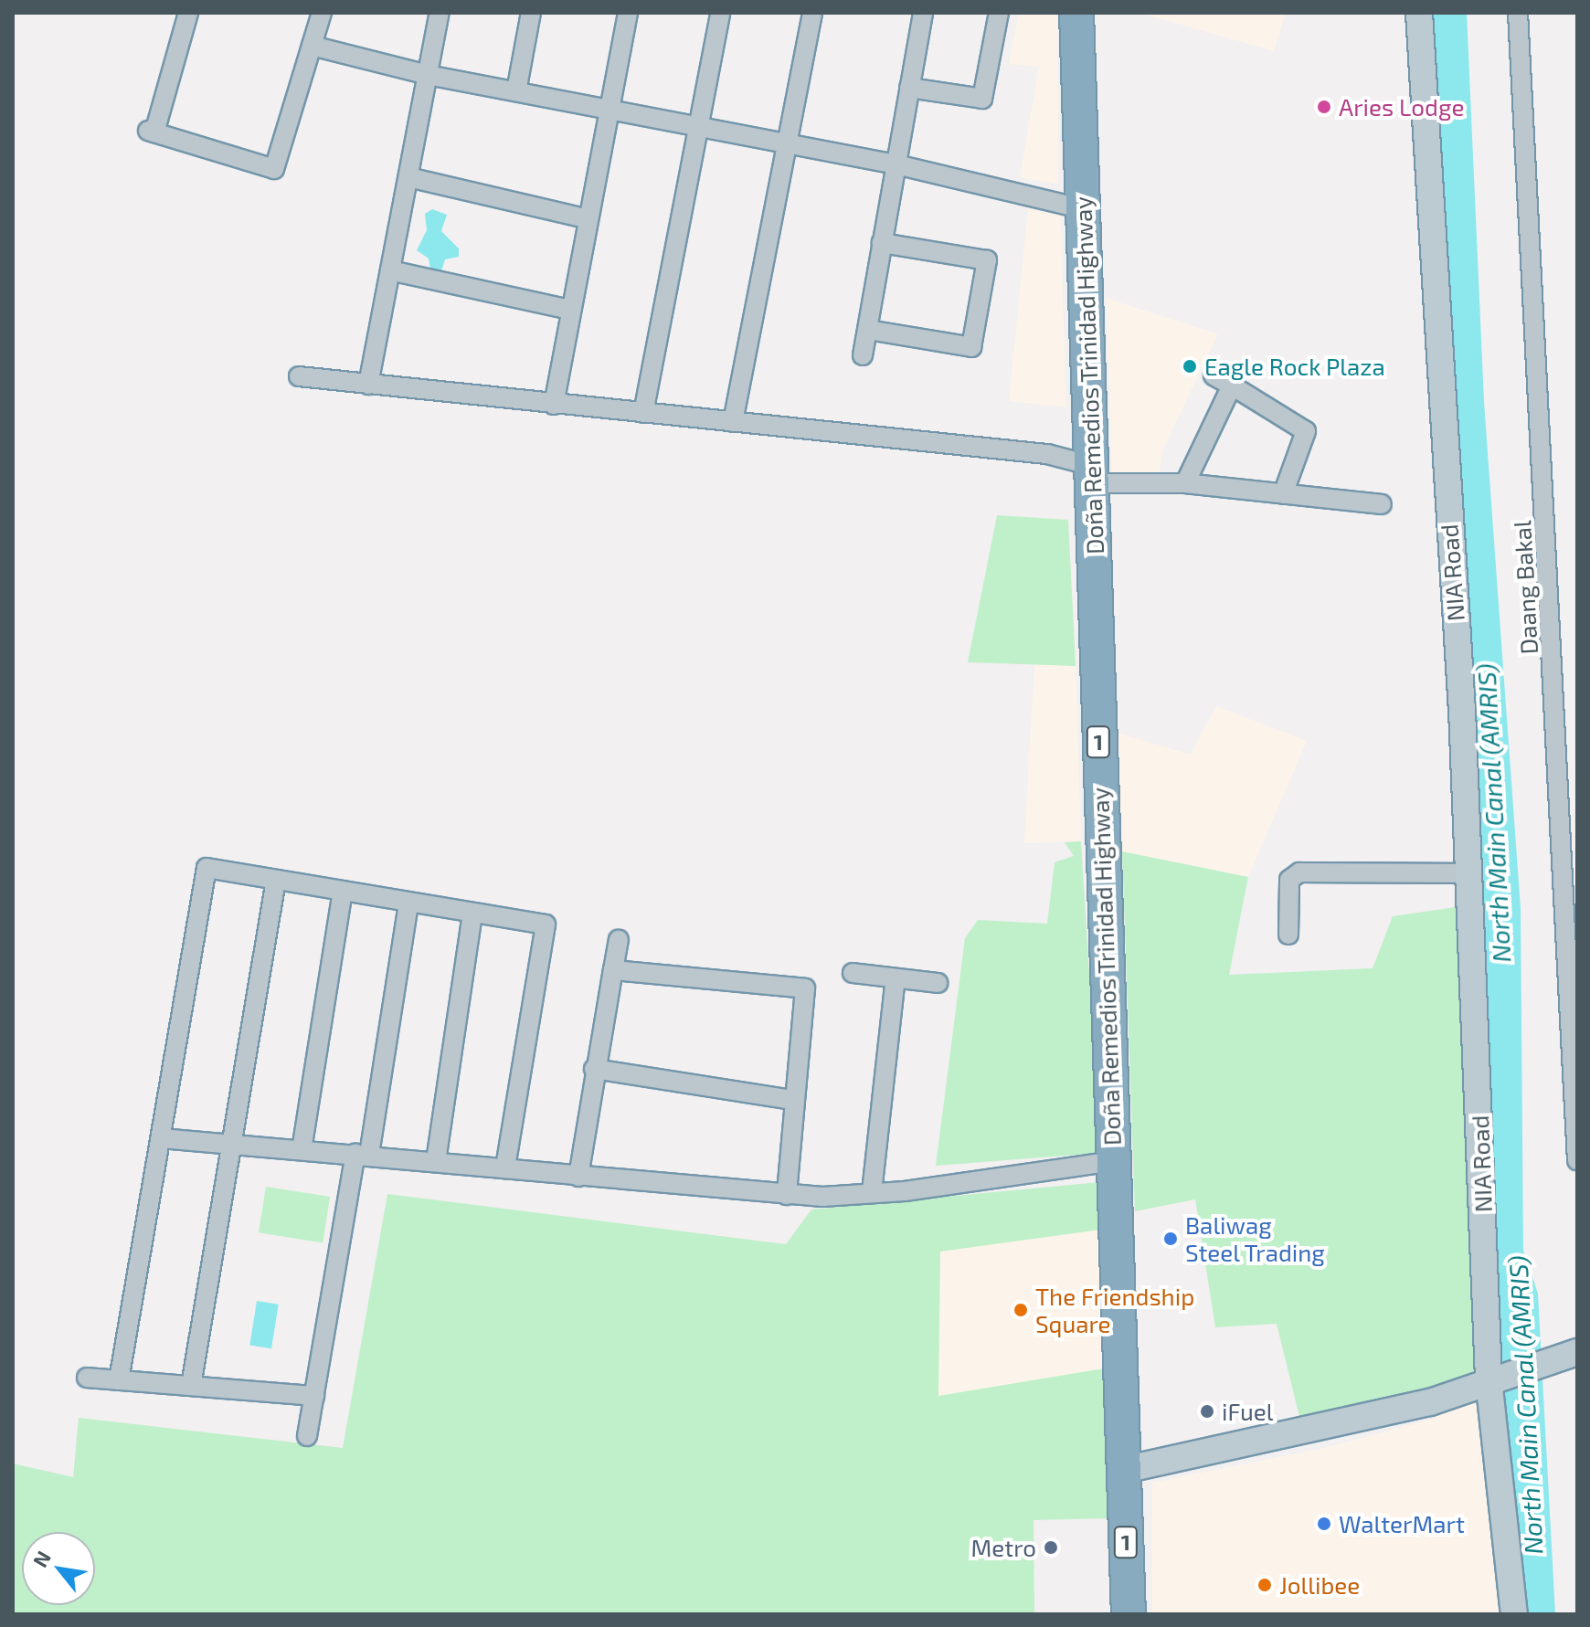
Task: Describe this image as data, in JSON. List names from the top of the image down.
{
  "streets": {
    "highway": ["Doña Remedios Trinidad Highway", "1"],
    "street": ["NIA Road", "Daang Bakal"]
  },
  "water": ["North Main Canal (AMRIS)"],
  "places": [
    "Aries Lodge",
    "Eagle Rock Plaza",
    "Baliwag Steel Trading",
    "The Friendship Square",
    "iFuel",
    "WalterMart",
    "Metro",
    "Jollibee"
  ],
  "north": "top left"
}
